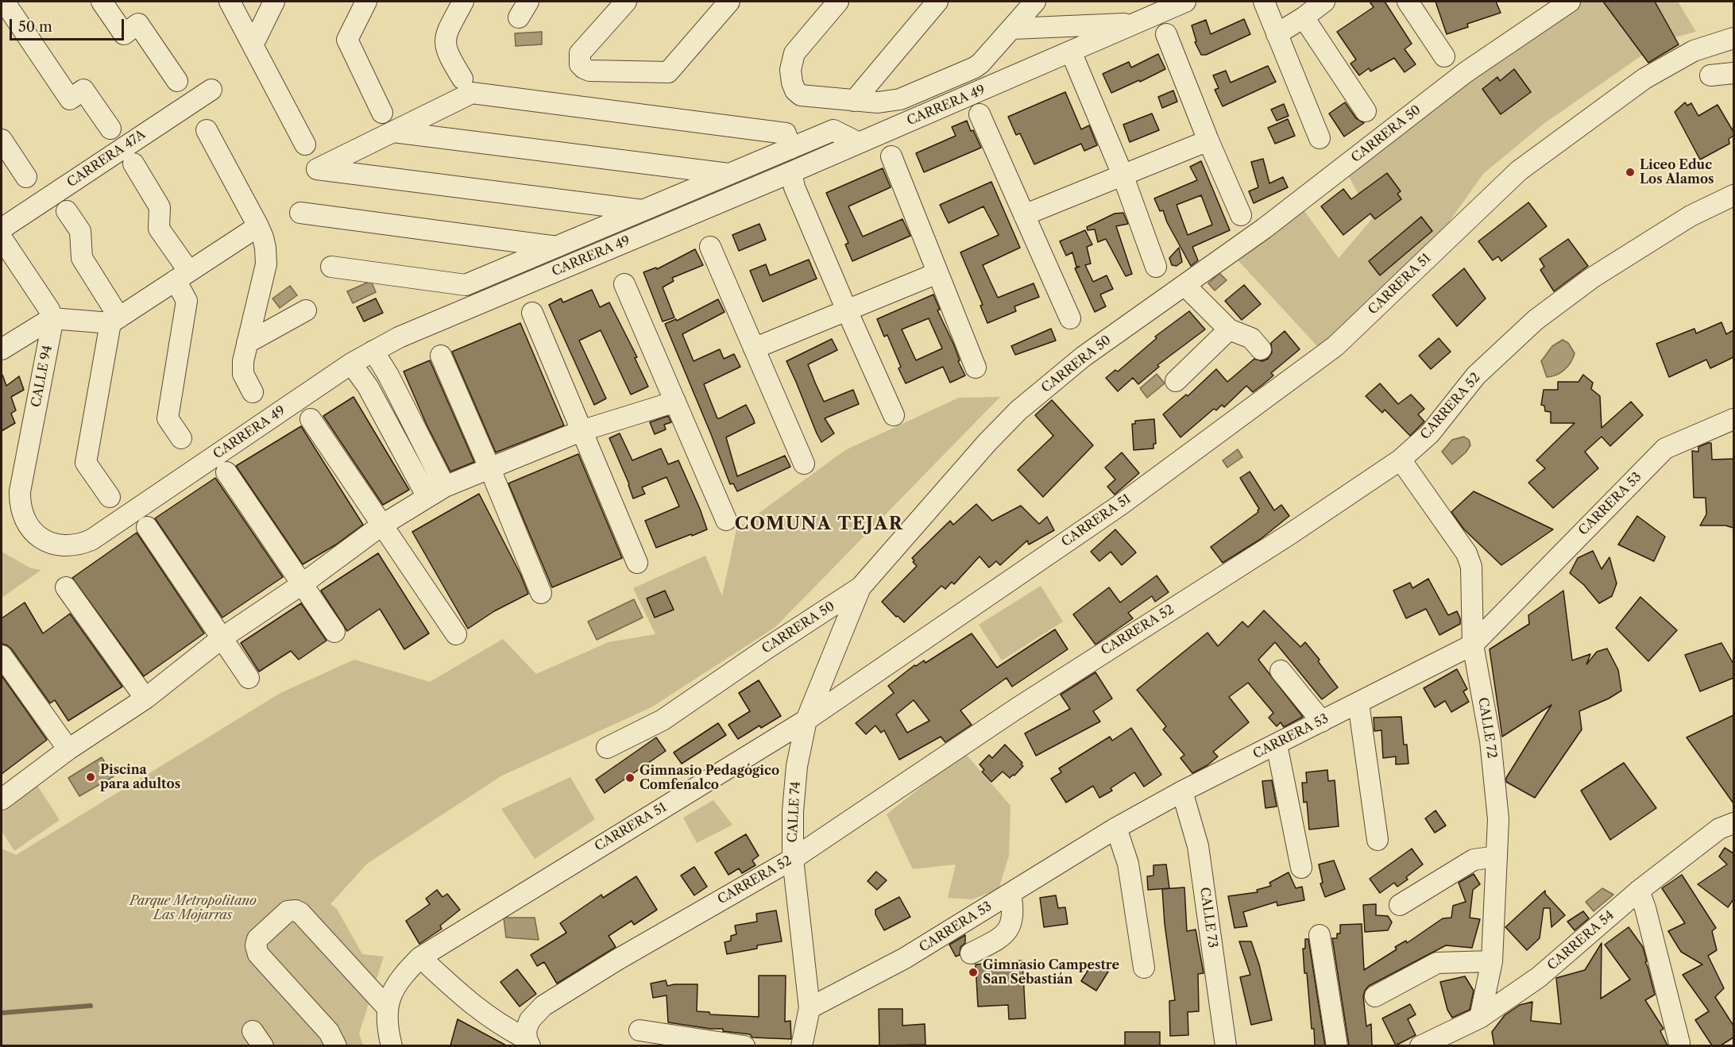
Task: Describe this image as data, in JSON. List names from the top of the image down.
{
  "streets": {
    "street": [
      "CARRERA 49",
      "CARRERA 50",
      "CARRERA 47A",
      "CARRERA 51",
      "CALLE 94",
      "CARRERA 52",
      "CARRERA 53",
      "CALLE 72",
      "CALLE 74",
      "CALLE 73",
      "CARRERA 54"
    ]
  },
  "crossings": [
    ["CARRERA 49", "CALLE 94"],
    ["CARRERA 50", "CALLE 74"],
    ["CARRERA 51", "CALLE 74"],
    ["CARRERA 52", "CALLE 72"],
    ["CARRERA 52", "CALLE 74"],
    ["CARRERA 53", "CALLE 72"],
    ["CARRERA 53", "CALLE 74"],
    ["CARRERA 53", "CALLE 73"],
    ["CALLE 72", "CARRERA 54"]
  ],
  "districts": ["COMUNA TEJAR"],
  "parks": ["Parque Metropolitano Las Mojarras"],
  "places": [
    "Liceo Educ Los Alamos",
    "Piscina para adultos",
    "Gimnasio Pedagógico Comfenalco",
    "Gimnasio Campestre San Sebastián"
  ],
  "scale_bar": "50 m"
}
